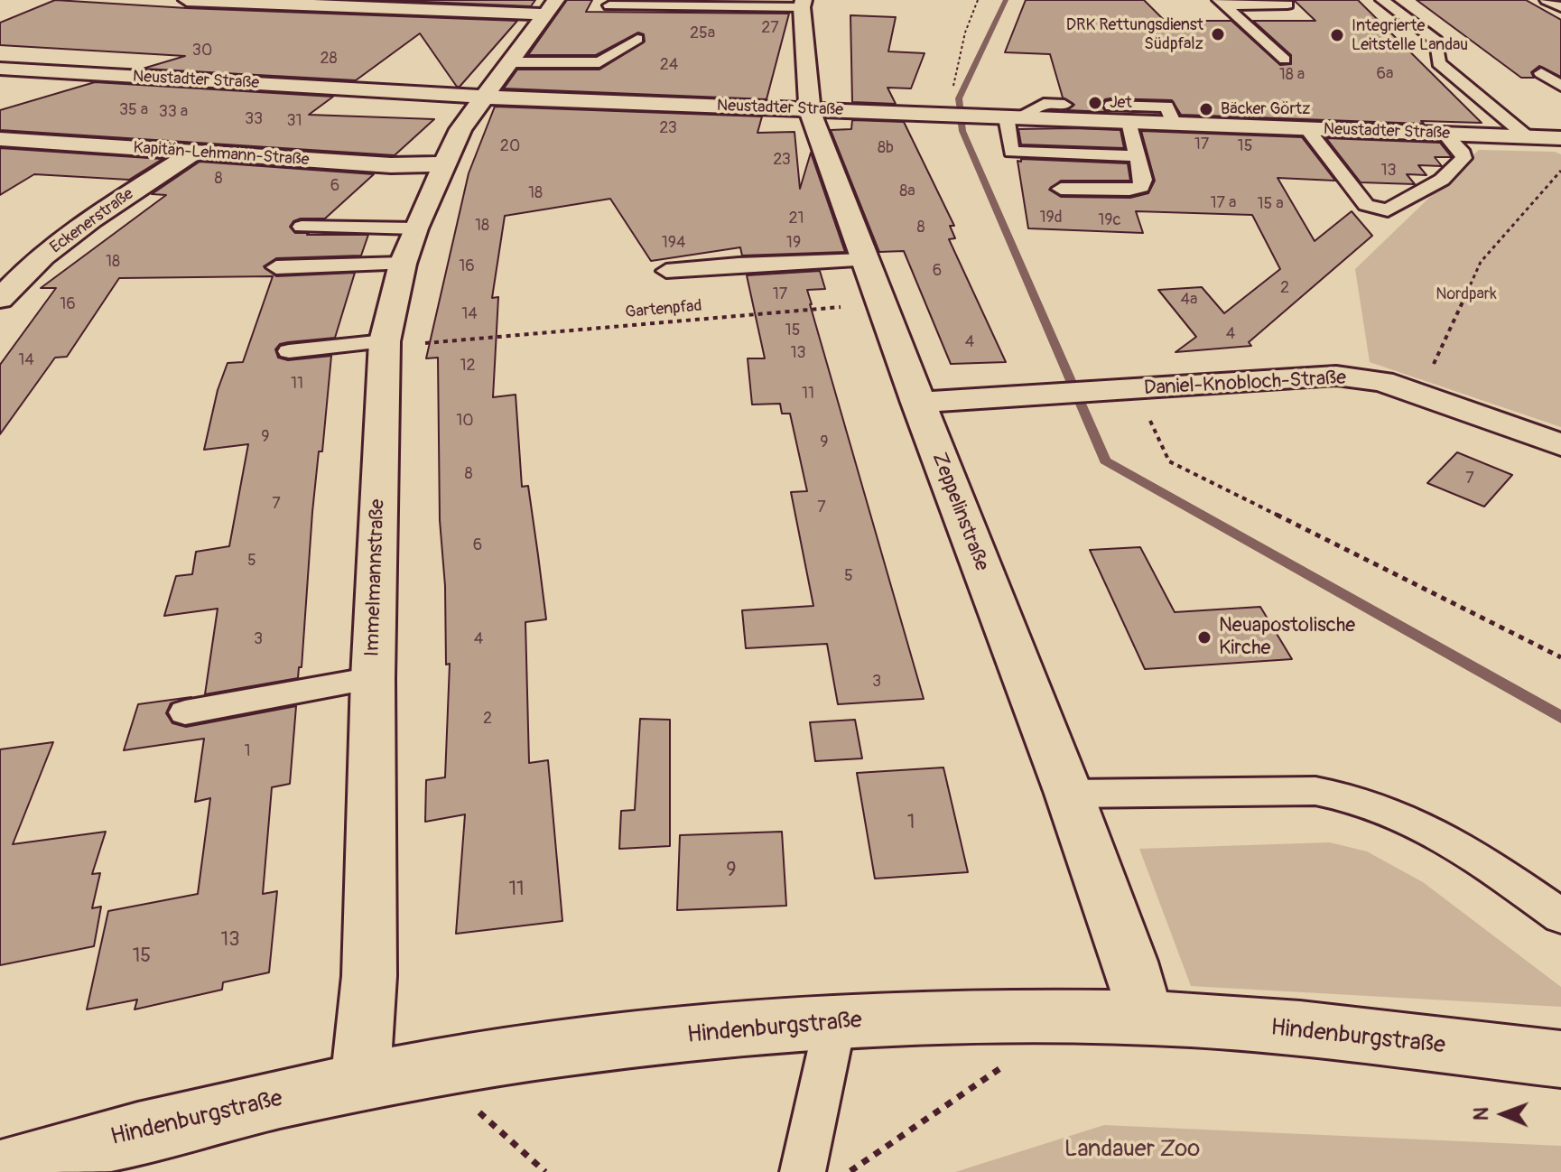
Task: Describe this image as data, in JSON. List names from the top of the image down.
{
  "streets": {
    "street": [
      "Neustadter Straße",
      "Kapitän-Lehmann-Straße",
      "Eckenerstraße",
      "Daniel-Knobloch-Straße",
      "Zeppelinstraße",
      "Immelmannstraße",
      "Hindenburgstraße"
    ],
    "path": ["Gartenpfad"]
  },
  "crossings": [
    ["Neustadter Straße", "Zeppelinstraße"],
    ["Neustadter Straße", "Immelmannstraße"],
    ["Kapitän-Lehmann-Straße", "Eckenerstraße"],
    ["Kapitän-Lehmann-Straße", "Immelmannstraße"],
    ["Gartenpfad", "Zeppelinstraße"],
    ["Daniel-Knobloch-Straße", "Zeppelinstraße"],
    ["Zeppelinstraße", "Hindenburgstraße"],
    ["Immelmannstraße", "Hindenburgstraße"]
  ],
  "parks": ["Nordpark", "Landauer Zoo"],
  "places": [
    "DRK Rettungsdienst Südpfalz",
    "Integrierte Leitstelle Landau",
    "Jet",
    "Bäcker Görtz",
    "Neuapostolische Kirche"
  ],
  "house_numbers": [
    "27",
    "25a",
    "30",
    "28",
    "24",
    "6a",
    "18 a",
    "35 a",
    "33 a",
    "33",
    "31",
    "23",
    "17",
    "20",
    "15",
    "8b",
    "23",
    "13",
    "8",
    "6",
    "8a",
    "18",
    "17 a",
    "15 a",
    "19d",
    "21",
    "19c",
    "18",
    "8",
    "194",
    "19",
    "18",
    "16",
    "6",
    "2",
    "17",
    "4a",
    "16",
    "14",
    "15",
    "4",
    "4",
    "13",
    "14",
    "12",
    "11",
    "11",
    "10",
    "9",
    "9",
    "8",
    "7",
    "7",
    "7",
    "6",
    "5",
    "5",
    "3",
    "4",
    "3",
    "2",
    "1",
    "1",
    "9",
    "11",
    "13",
    "15"
  ],
  "north": "left"
}
